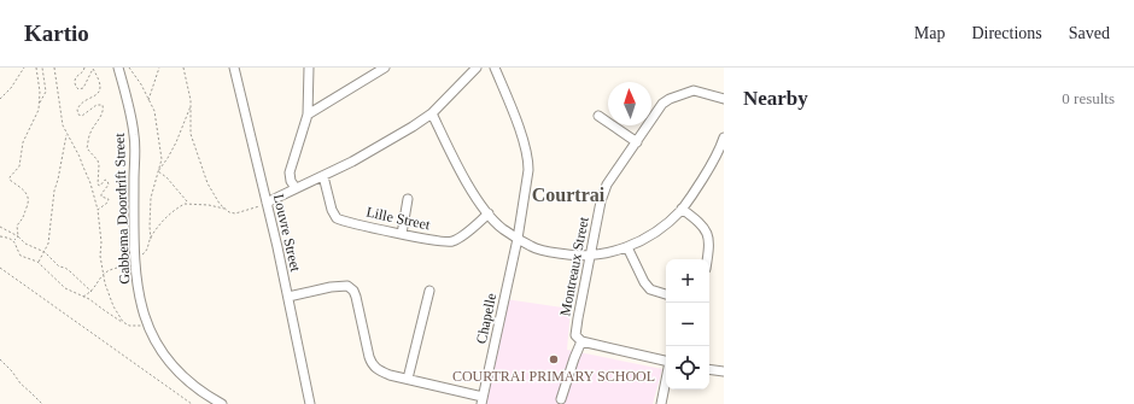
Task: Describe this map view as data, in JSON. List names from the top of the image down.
{
  "streets": {
    "street": [
      "Gabbema Doordrift Street",
      "Lille Street",
      "Louvre Street",
      "Montreaux Street",
      "Chapelle"
    ]
  },
  "districts": ["Courtrai"],
  "places": ["COURTRAI PRIMARY SCHOOL"],
  "north": "top",
  "page": {
    "header": "Kartio",
    "nav": ["Map", "Directions", "Saved"],
    "heading": ["Nearby", "0 results"],
    "map_buttons": ["+", "−"]
  }
}
